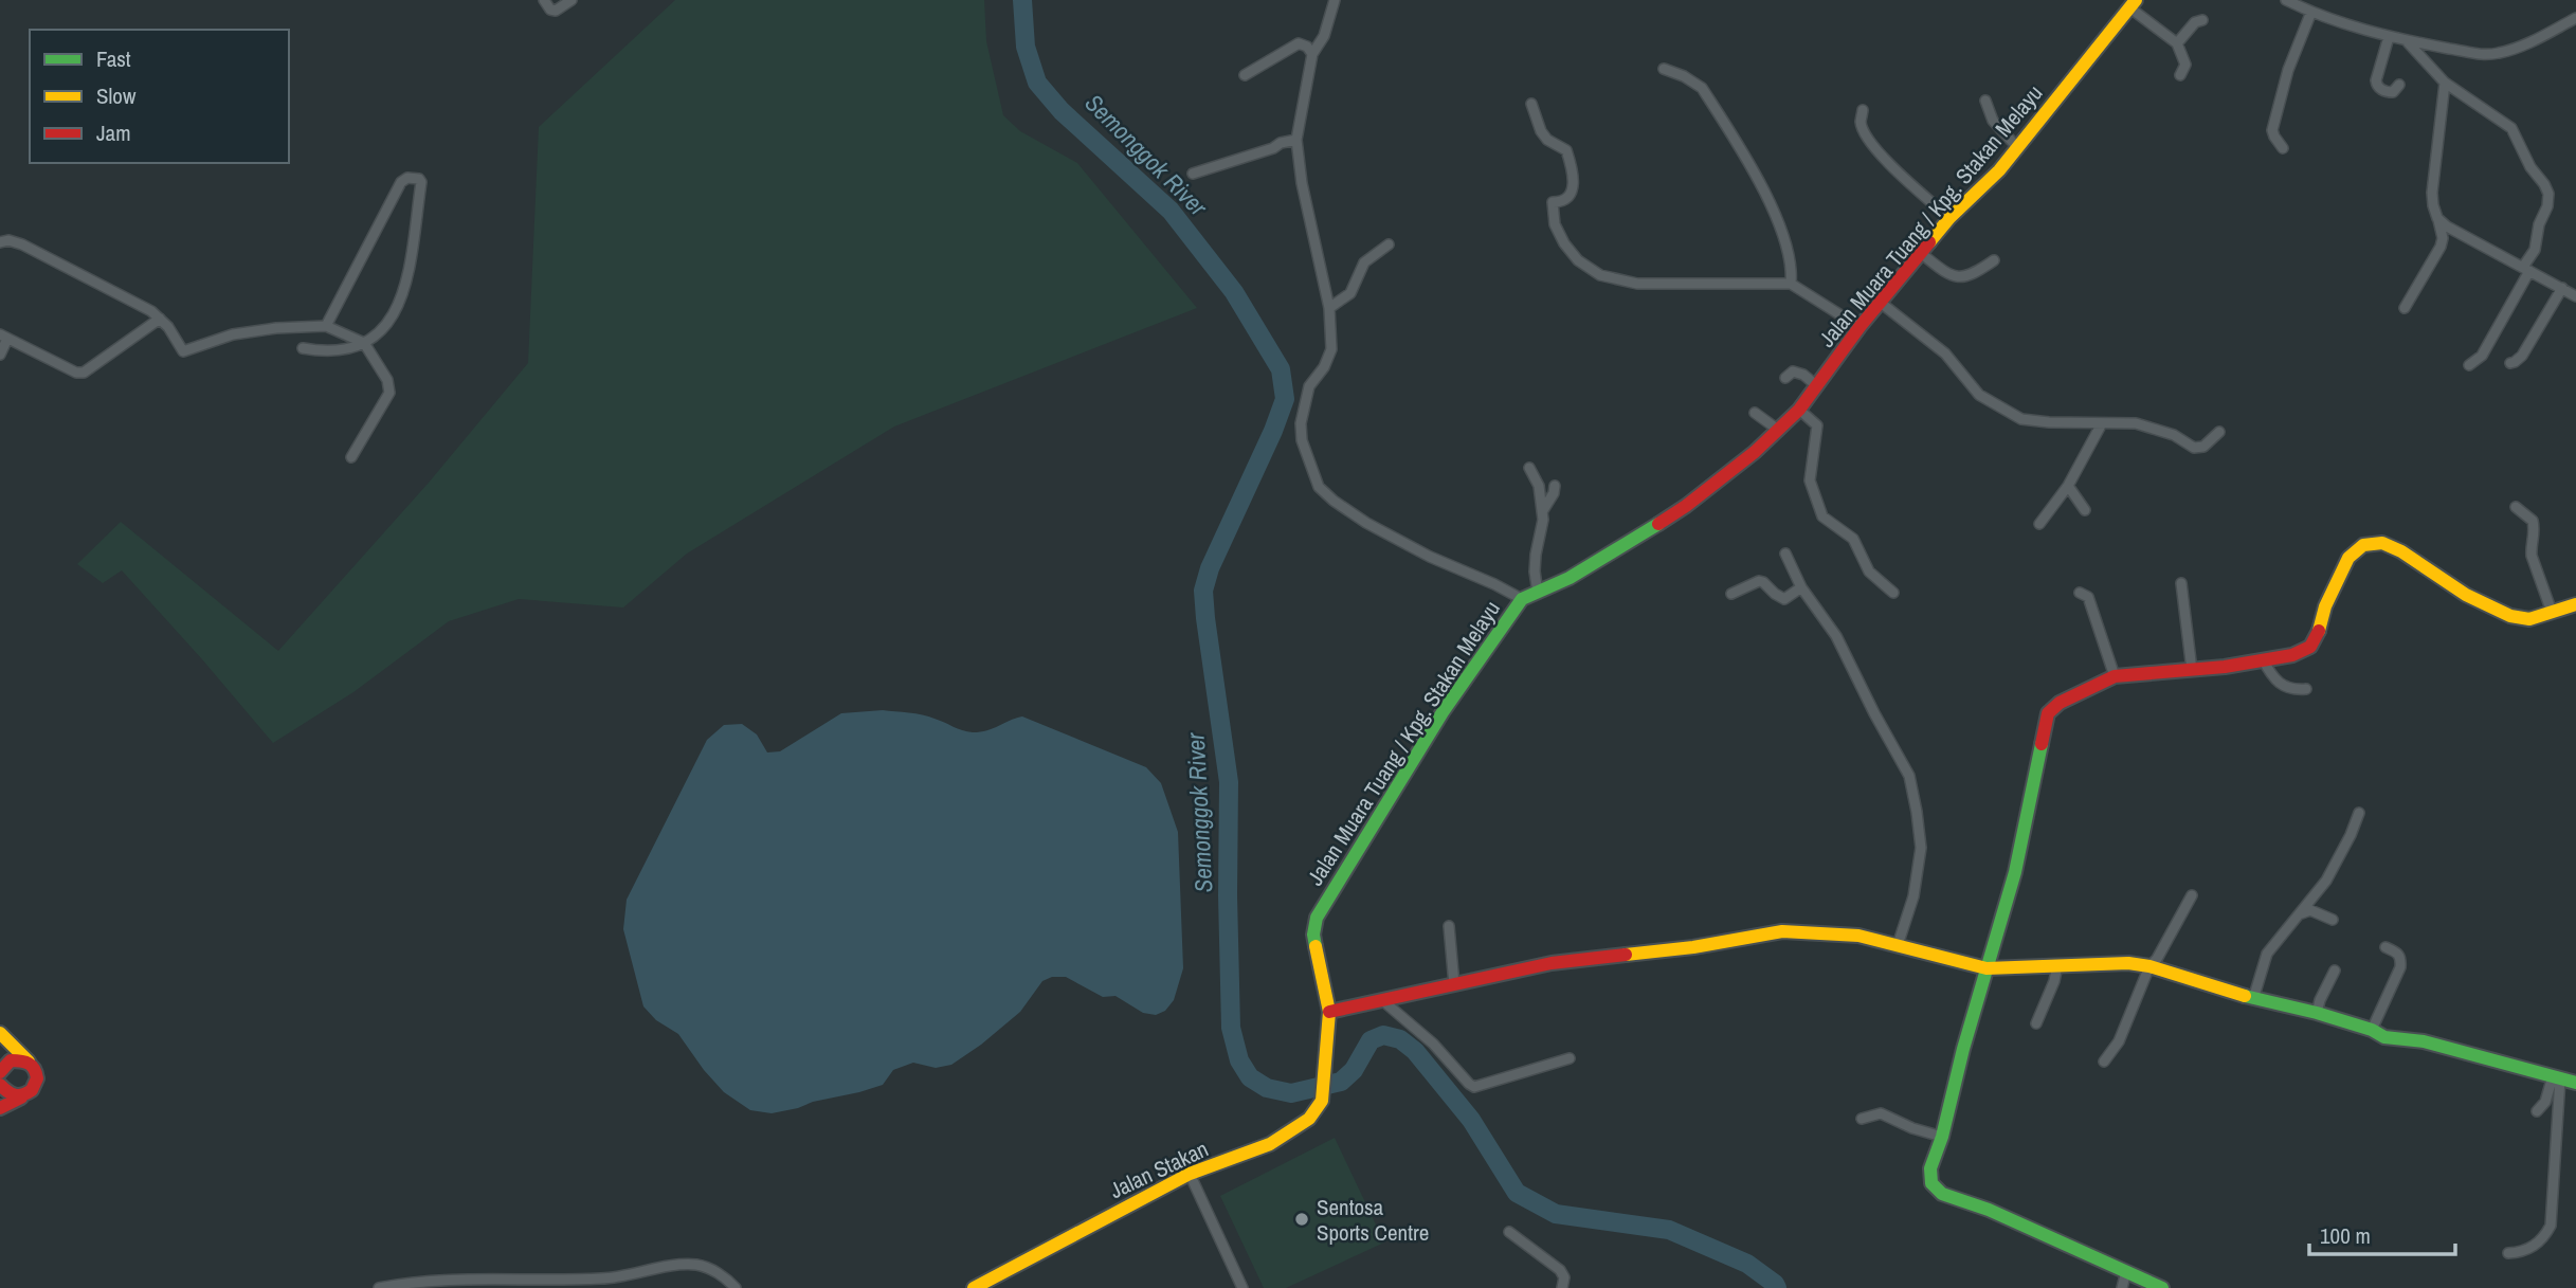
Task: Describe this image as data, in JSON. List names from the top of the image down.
{
  "streets": {
    "street": ["Jalan Muara Tuang / Kpg. Stakan Melayu", "Jalan Stakan"]
  },
  "crossings": [
    ["Jalan Muara Tuang / Kpg. Stakan Melayu", "Jalan Stakan"]
  ],
  "water": ["Semonggok River"],
  "places": ["Sentosa Sports Centre"],
  "legend": ["Fast", "Slow", "Jam"],
  "scale_bar": "100 m"
}
